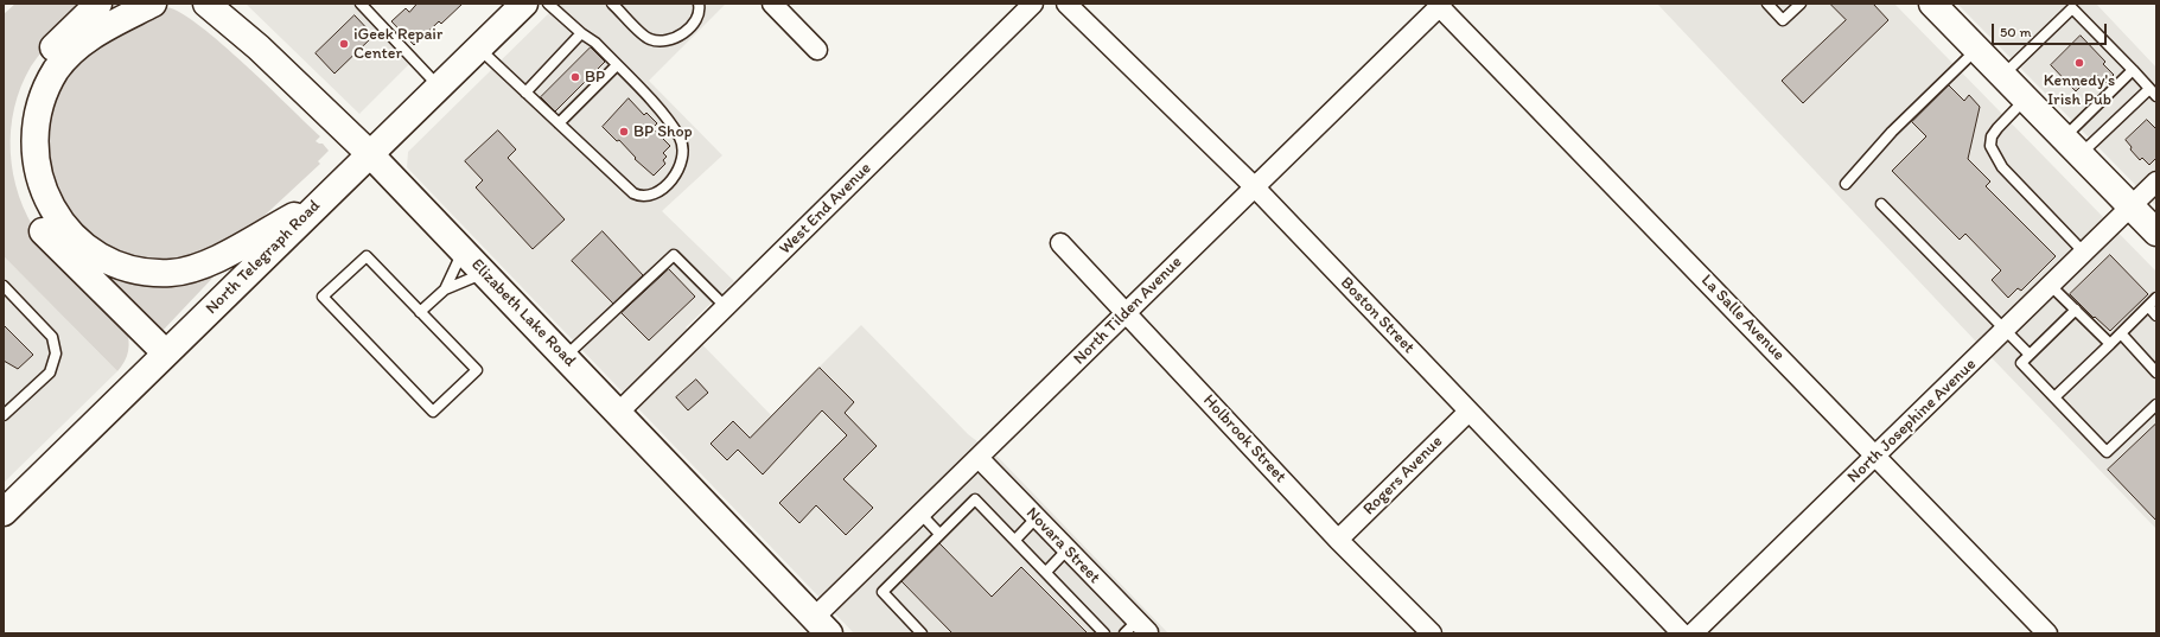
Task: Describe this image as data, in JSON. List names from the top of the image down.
{
  "streets": {
    "main road": ["North Telegraph Road", "Elizabeth Lake Road"],
    "street": [
      "West End Avenue",
      "North Tilden Avenue",
      "Boston Street",
      "La Salle Avenue",
      "North Josephine Avenue",
      "Holbrook Street",
      "Rogers Avenue",
      "Novara Street"
    ]
  },
  "crossings": [
    ["West End Avenue", "Elizabeth Lake Road"],
    ["North Telegraph Road", "Elizabeth Lake Road"],
    ["North Tilden Avenue", "Elizabeth Lake Road"],
    ["North Tilden Avenue", "Boston Street"],
    ["North Tilden Avenue", "La Salle Avenue"],
    ["North Tilden Avenue", "Holbrook Street"],
    ["North Tilden Avenue", "Novara Street"],
    ["Boston Street", "Rogers Avenue"],
    ["La Salle Avenue", "North Josephine Avenue"],
    ["Holbrook Street", "Rogers Avenue"]
  ],
  "places": [
    "iGeek Repair Center",
    "Kennedy's Irish Pub",
    "BP",
    "BP Shop"
  ],
  "scale_bar": "50 m"
}
